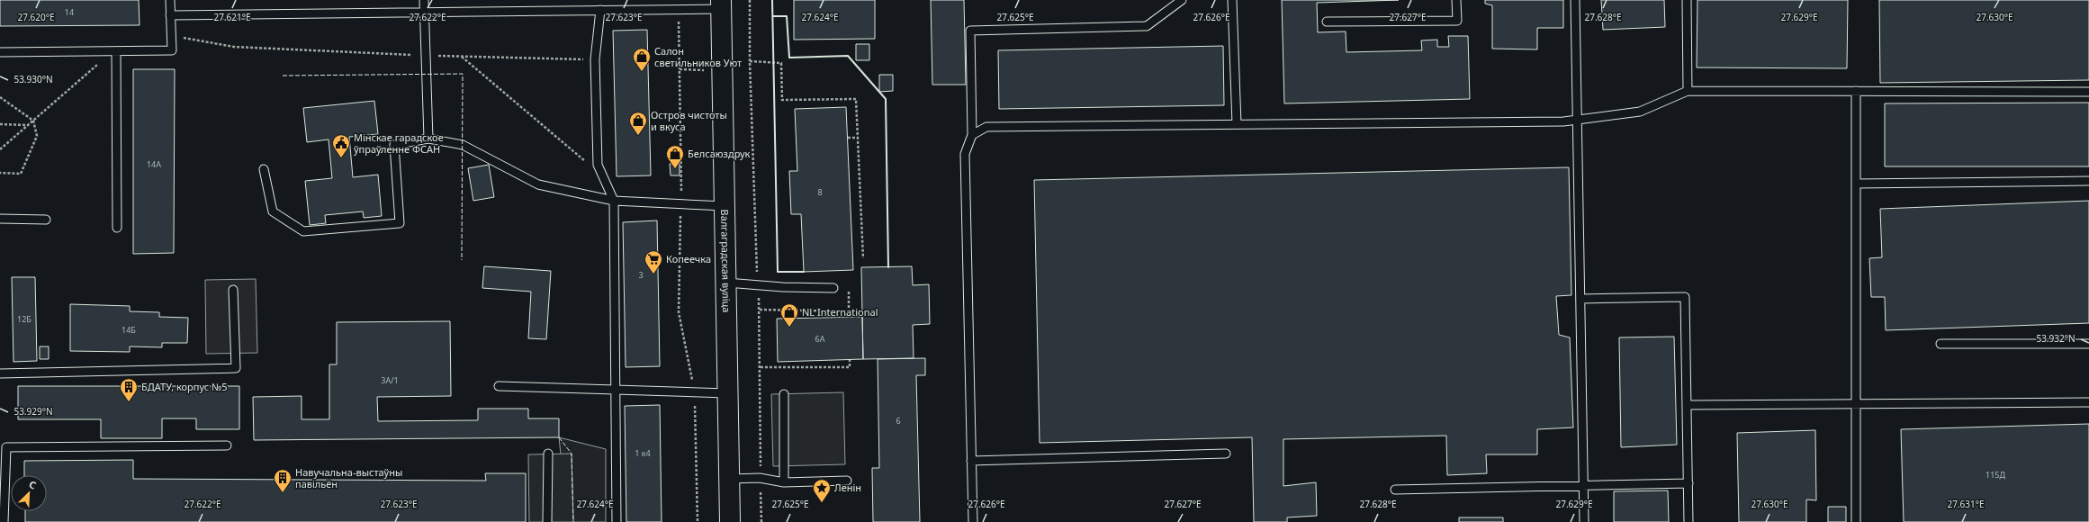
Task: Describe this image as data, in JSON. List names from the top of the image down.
{
  "streets": {
    "main road": ["Валгаградская вуліца"]
  },
  "places": {
    "shop": [
      "Салон светильников Уют",
      "Остров чистоты и вкуса",
      "Белсаюздрук",
      "NL International"
    ],
    "public building": ["Мінскае гарадское ўпраўленне ФСАН"],
    "supermarket": ["Копеечка"],
    "building": ["БДАТУ, корпус №5", "Навучальна-выстаўны павільён"],
    "place": ["Ленін"]
  },
  "house_numbers": [
    "14",
    "14А",
    "8",
    "3",
    "12Б",
    "14Б",
    "6А",
    "3А/1",
    "6",
    "1 к4",
    "115Д"
  ],
  "north": "top right",
  "coordinates": [
    "27.620°E",
    "27.621°E",
    "27.622°E",
    "27.623°E",
    "27.624°E",
    "27.625°E",
    "27.626°E",
    "27.627°E",
    "27.628°E",
    "27.629°E",
    "27.630°E",
    "53.930°N",
    "53.932°N",
    "53.929°N",
    "27.631°E"
  ]
}
